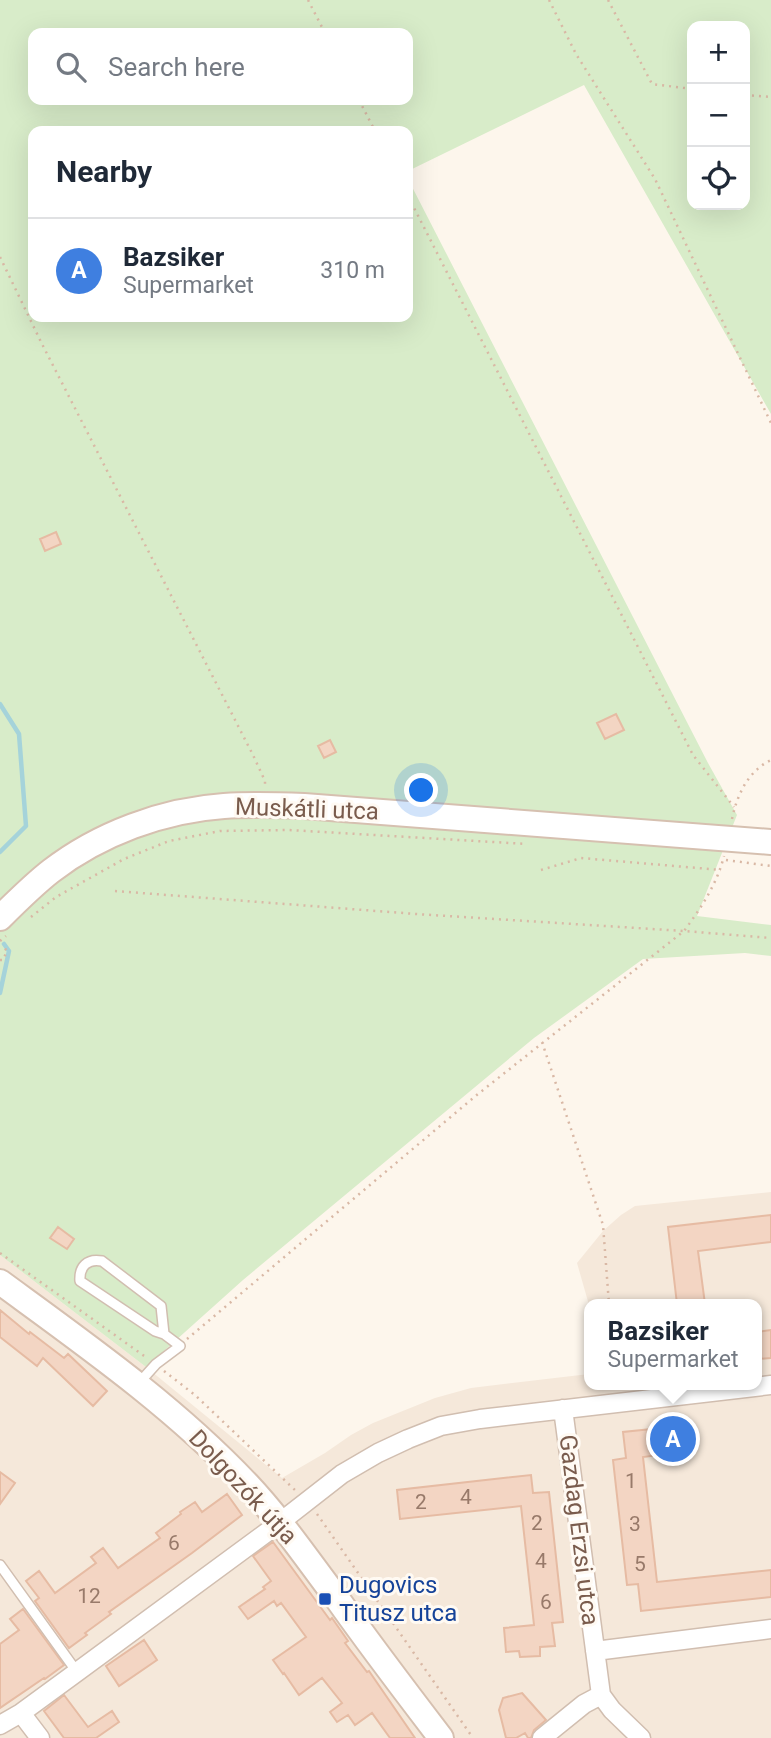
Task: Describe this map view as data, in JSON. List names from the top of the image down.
{
  "streets": {
    "main road": ["Muskátli utca", "Dolgozók útja"],
    "street": ["Gazdag Erzsi utca"]
  },
  "places": {
    "transit": ["Dugovics Titusz utca"]
  },
  "house_numbers": [
    "1",
    "4",
    "2",
    "2",
    "3",
    "6",
    "4",
    "5",
    "12",
    "6"
  ],
  "page": {
    "map_buttons": ["+", "−"],
    "search": "Search here",
    "heading": "Nearby",
    "list": [
      {
        "mark": "A",
        "name": "Bazsiker",
        "note": "Supermarket",
        "value": "310 m"
      }
    ],
    "popup": ["Bazsiker", "Supermarket"],
    "pins": "A"
  }
}
